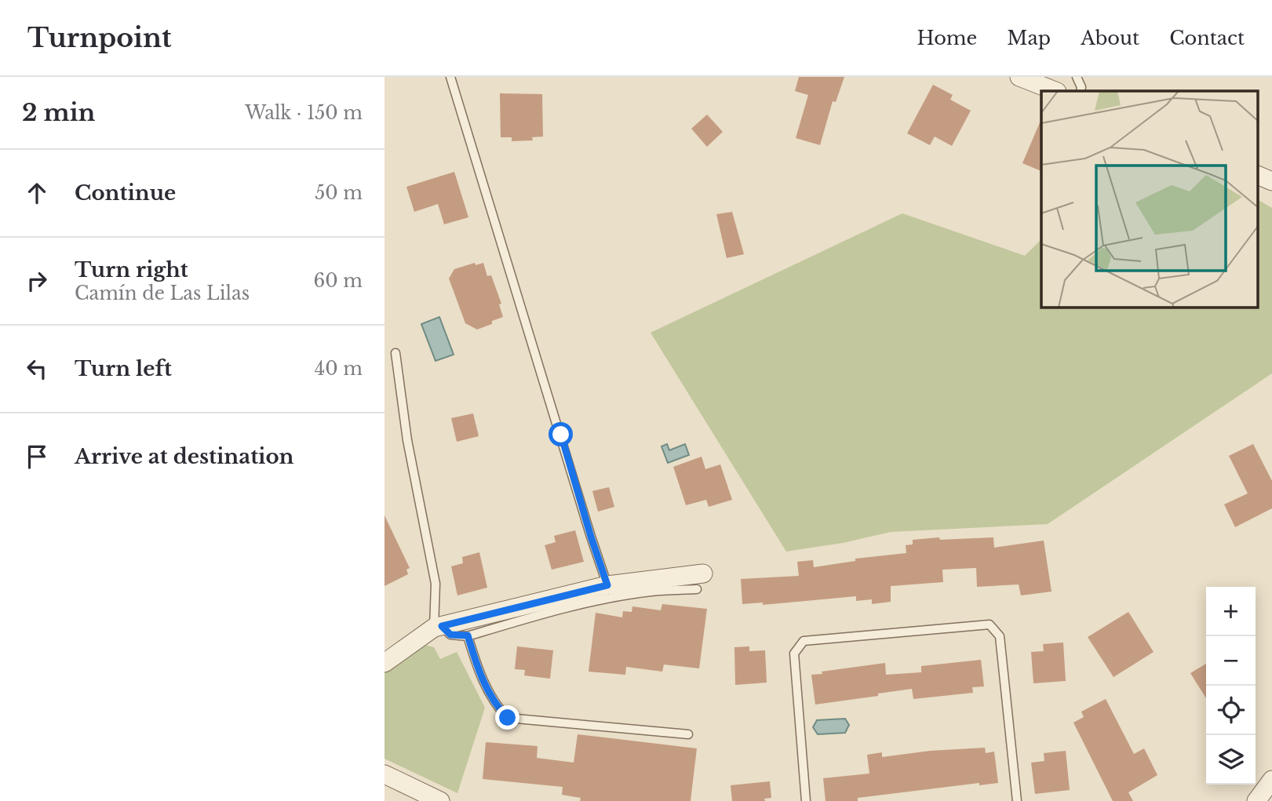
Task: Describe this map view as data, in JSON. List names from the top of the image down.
{
  "page": {
    "header": "Turnpoint",
    "nav": [
      "Home",
      "Map",
      "About",
      "Contact"
    ],
    "heading": ["2 min", "Walk · 150 m"],
    "list": [
      ["Continue", "50 m"],
      ["Turn right", "Camín de Las Lilas", "60 m"],
      ["Turn left", "40 m"],
      "Arrive at destination"
    ],
    "map_buttons": ["+", "−"]
  }
}
